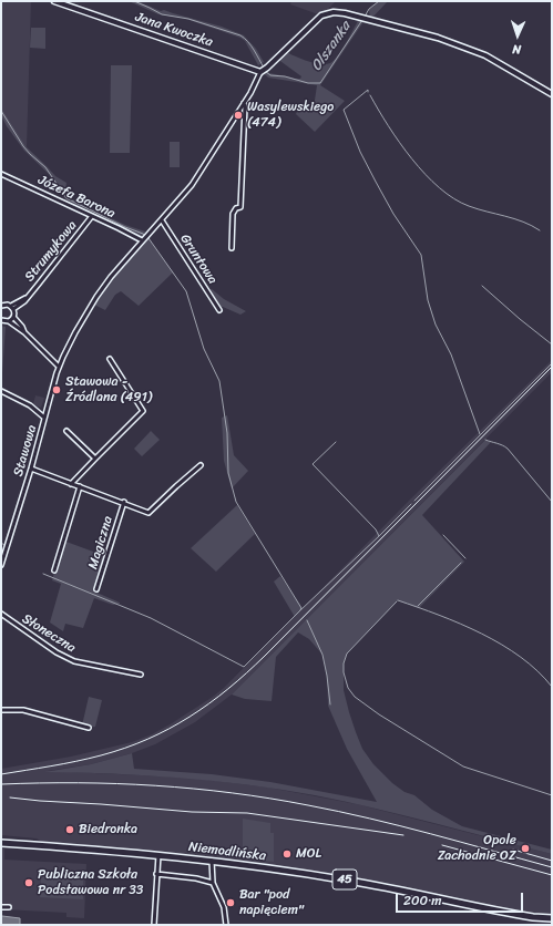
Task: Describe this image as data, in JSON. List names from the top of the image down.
{
  "streets": {
    "main road": ["Niemodlińska", "45"],
    "street": [
      "Jana Kwoczka",
      "Józefa Barona",
      "Strumykowa",
      "Gruntowa",
      "Stawowa",
      "Magiczna",
      "Słoneczna"
    ]
  },
  "crossings": [
    ["Jana Kwoczka", "Stawowa"],
    ["Józefa Barona", "Strumykowa"],
    ["Józefa Barona", "Stawowa"],
    ["Gruntowa", "Stawowa"]
  ],
  "water": ["Olszanka"],
  "places": [
    "Wasylewskiego (474)",
    "Stawowa - Źródlana (491)",
    "Biedronka",
    "Opole Zachodnie OZ",
    "MOL",
    "Publiczna Szkoła Podstawowa nr 33",
    "Bar \"pod napięciem\""
  ],
  "scale_bar": "200 m",
  "north": "bottom"
}
